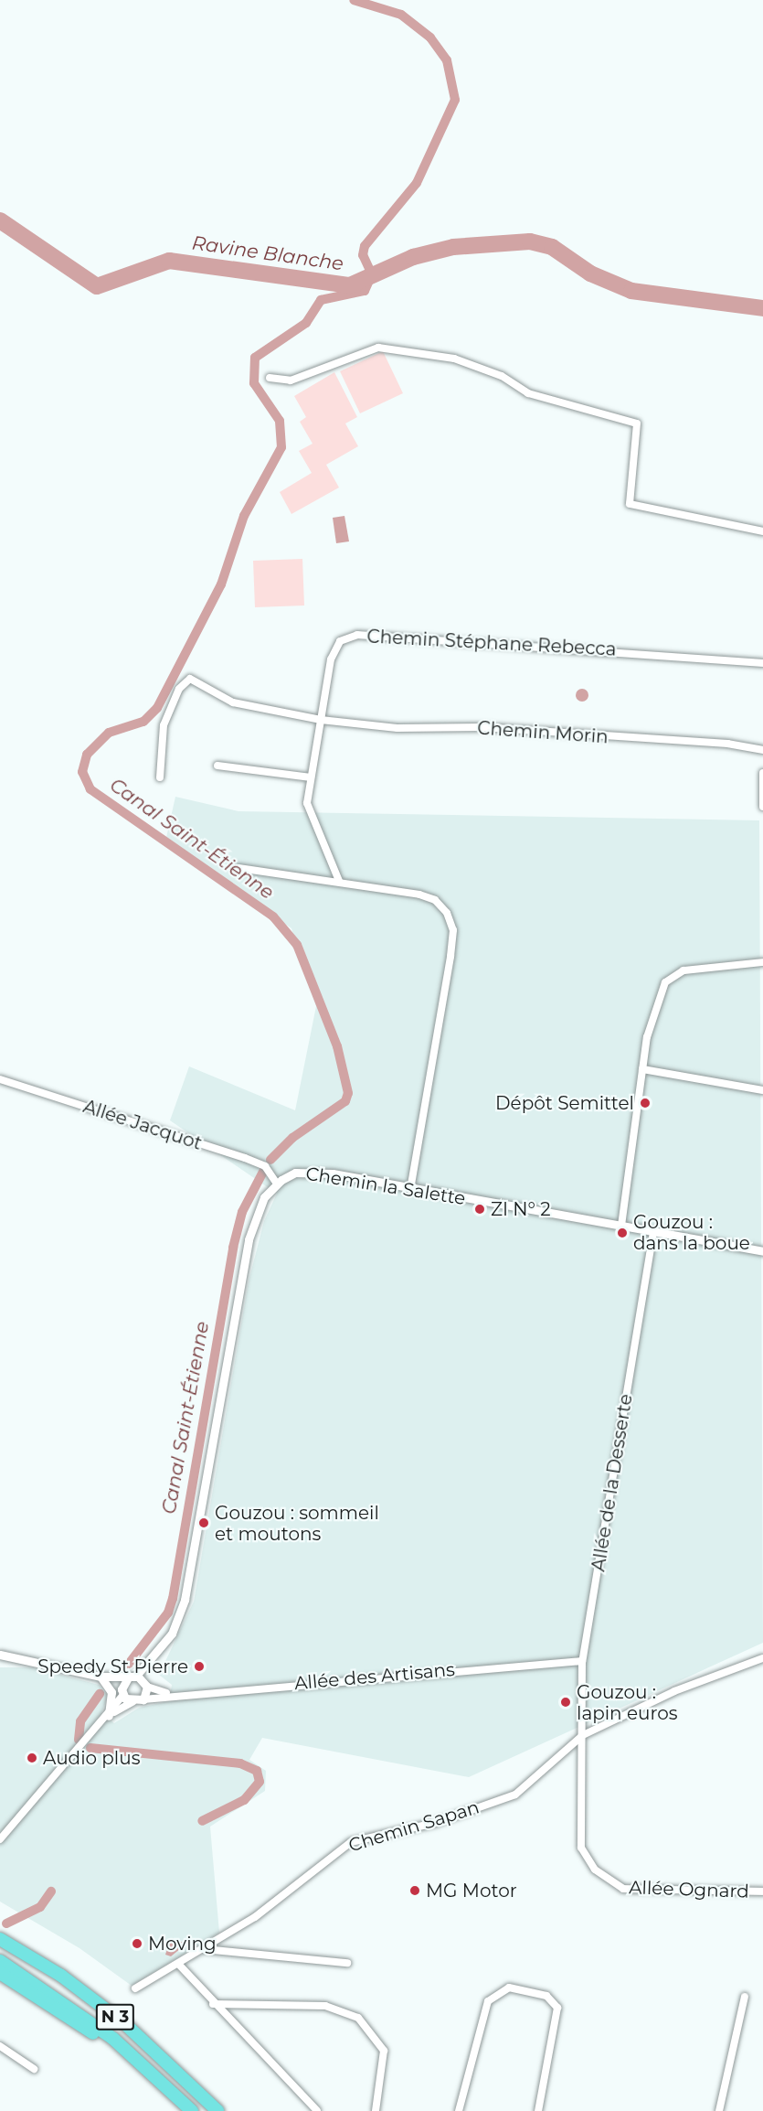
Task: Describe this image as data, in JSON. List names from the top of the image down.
{
  "streets": {
    "highway": ["N 3"],
    "street": [
      "Chemin Stéphane Rebecca",
      "Chemin Morin",
      "Allée Jacquot",
      "Chemin la Salette",
      "Allée de la Desserte",
      "Allée des Artisans",
      "Chemin Sapan",
      "Allée Ognard"
    ]
  },
  "crossings": [
    ["Chemin Stéphane Rebecca", "Chemin Morin"],
    ["Allée Jacquot", "Chemin la Salette"],
    ["Chemin la Salette", "Allée de la Desserte"],
    ["Chemin la Salette", "Allée des Artisans"],
    ["Allée de la Desserte", "Allée des Artisans"],
    ["Allée de la Desserte", "Chemin Sapan"],
    ["Allée de la Desserte", "Allée Ognard"],
    ["Chemin Sapan", "Allée Ognard"]
  ],
  "water": ["Ravine Blanche", "Canal Saint-Étienne"],
  "places": [
    "Dépôt Semittel",
    "ZI N° 2",
    "Gouzou : dans la boue",
    "Gouzou : sommeil et moutons",
    "Speedy St Pierre",
    "Gouzou : lapin euros",
    "Audio plus",
    "MG Motor",
    "Moving"
  ]
}
